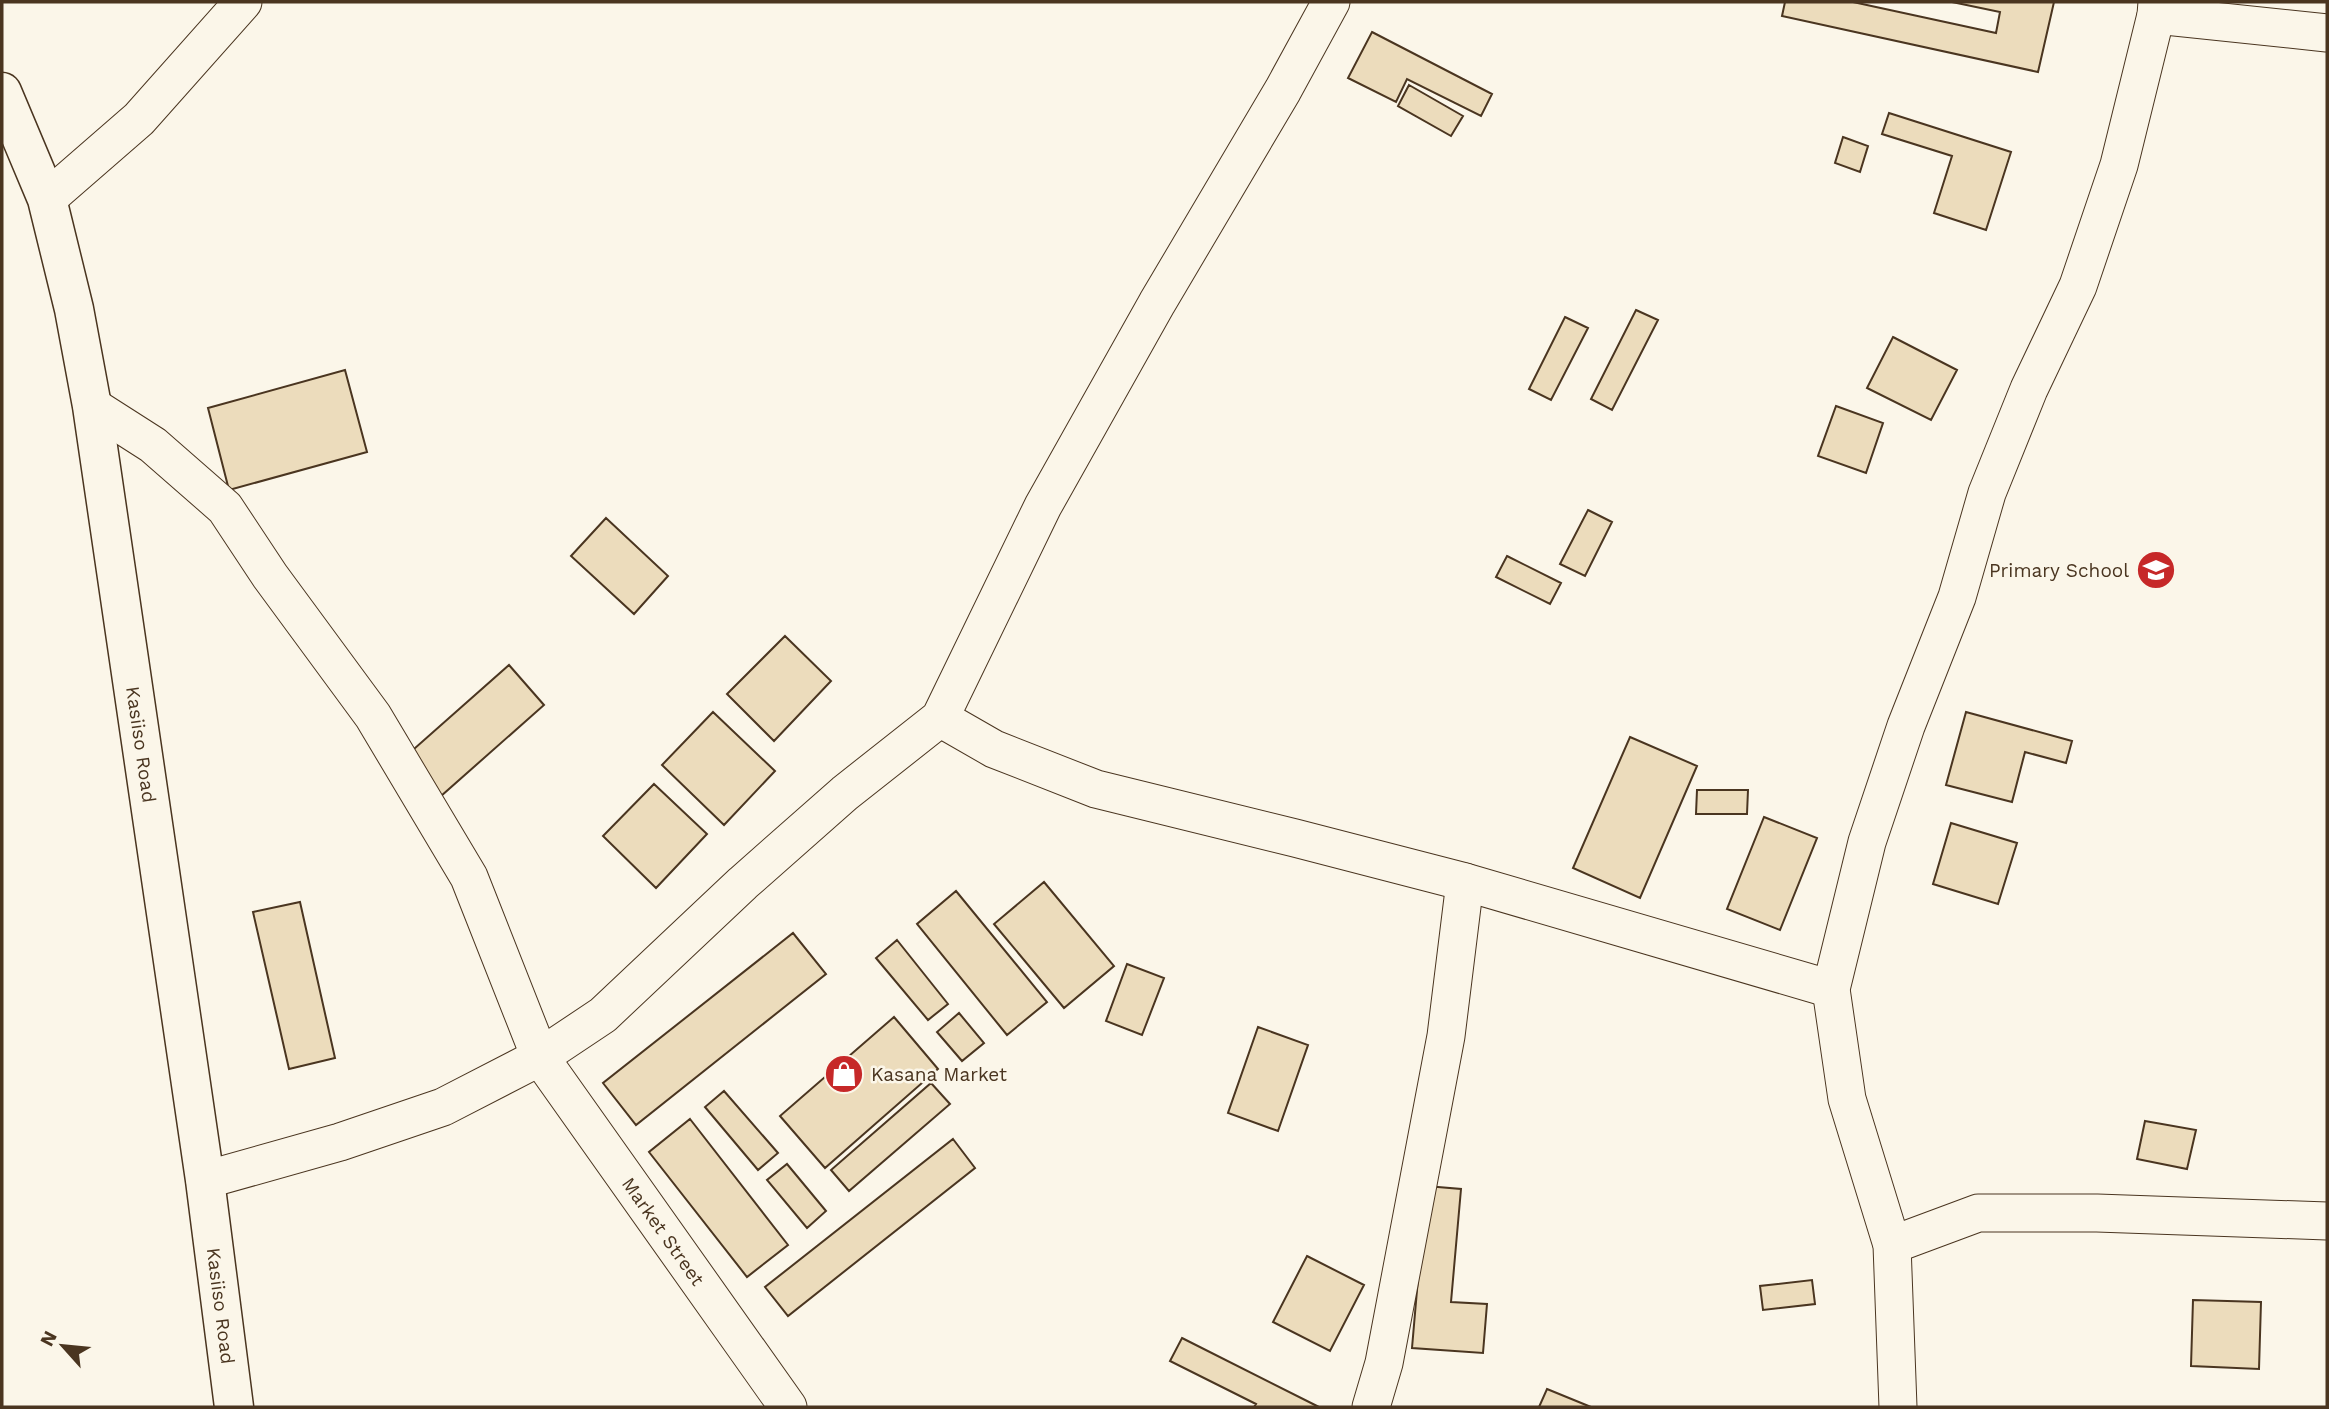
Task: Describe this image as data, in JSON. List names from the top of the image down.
{
  "streets": {
    "main road": ["Kasiiso Road"],
    "street": ["Market Street"]
  },
  "crossings": [
    ["Kasiiso Road", "Market Street"]
  ],
  "places": {
    "school or university": ["Primary School"],
    "shop": ["Kasana Market"]
  },
  "north": "top left"
}
